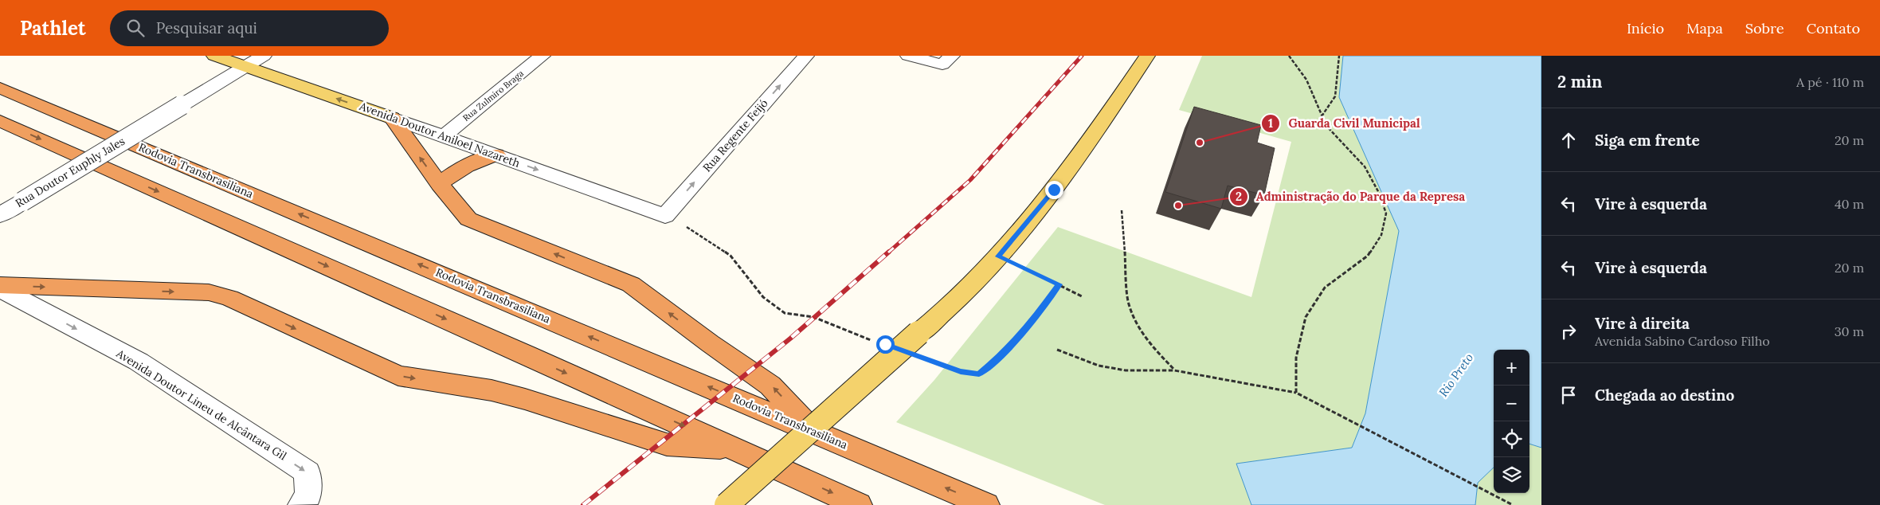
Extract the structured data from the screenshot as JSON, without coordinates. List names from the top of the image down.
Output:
{
  "streets": {
    "highway": ["Rodovia Transbrasiliana"],
    "main road": ["Avenida Doutor Aniloel Nazareth"],
    "street": [
      "Rua Zulmiro Braga",
      "Rua Regente Feijó",
      "Rua Doutor Euphly Jales",
      "Avenida Doutor Lineu de Alcântara Gil"
    ]
  },
  "crossings": [
    ["Rua Zulmiro Braga", "Avenida Doutor Aniloel Nazareth"],
    ["Avenida Doutor Aniloel Nazareth", "Rua Regente Feijó"],
    ["Avenida Doutor Aniloel Nazareth", "Rua Doutor Euphly Jales"]
  ],
  "one_way": ["Rua Regente Feijó", "Avenida Doutor Lineu de Alcântara Gil"],
  "water": ["Rio Preto"],
  "places": ["Guarda Civil Municipal", "Administração do Parque da Represa"],
  "page": {
    "header": "Pathlet",
    "search": "Pesquisar aqui",
    "nav": [
      "Início",
      "Mapa",
      "Sobre",
      "Contato"
    ],
    "heading": ["2 min", "A pé · 110 m"],
    "list": [
      ["Siga em frente", "20 m"],
      ["Vire à esquerda", "40 m"],
      ["Vire à esquerda", "20 m"],
      ["Vire à direita", "Avenida Sabino Cardoso Filho", "30 m"],
      "Chegada ao destino"
    ],
    "map_buttons": ["+", "−"]
  }
}
